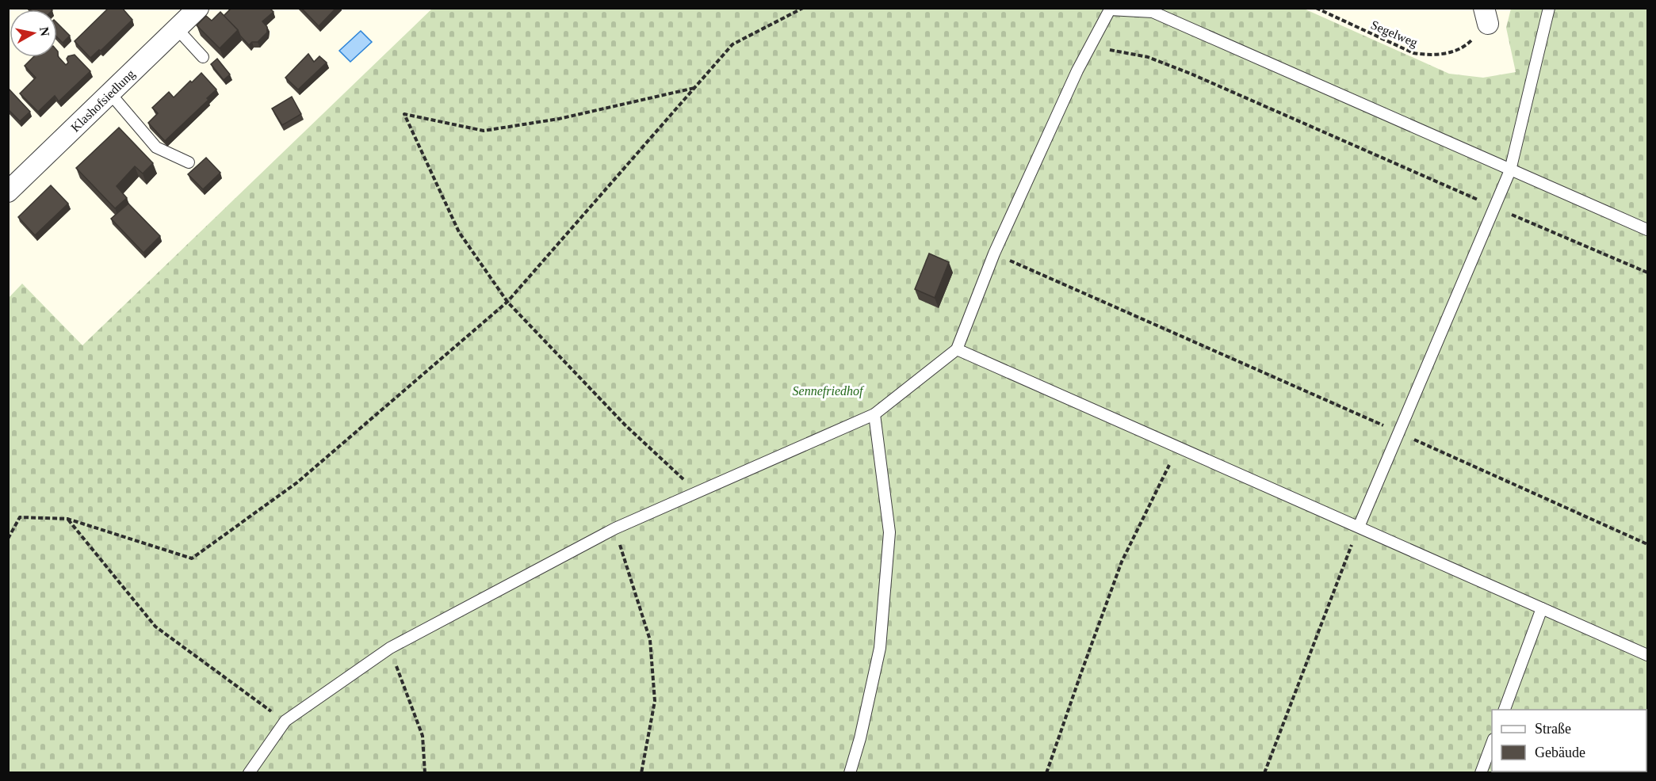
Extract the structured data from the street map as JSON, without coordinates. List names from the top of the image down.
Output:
{
  "streets": {
    "street": ["Klashofsiedlung"],
    "path": ["Segelweg"]
  },
  "parks": ["Sennefriedhof"],
  "legend": ["Straße", "Gebäude"],
  "north": "right"
}
